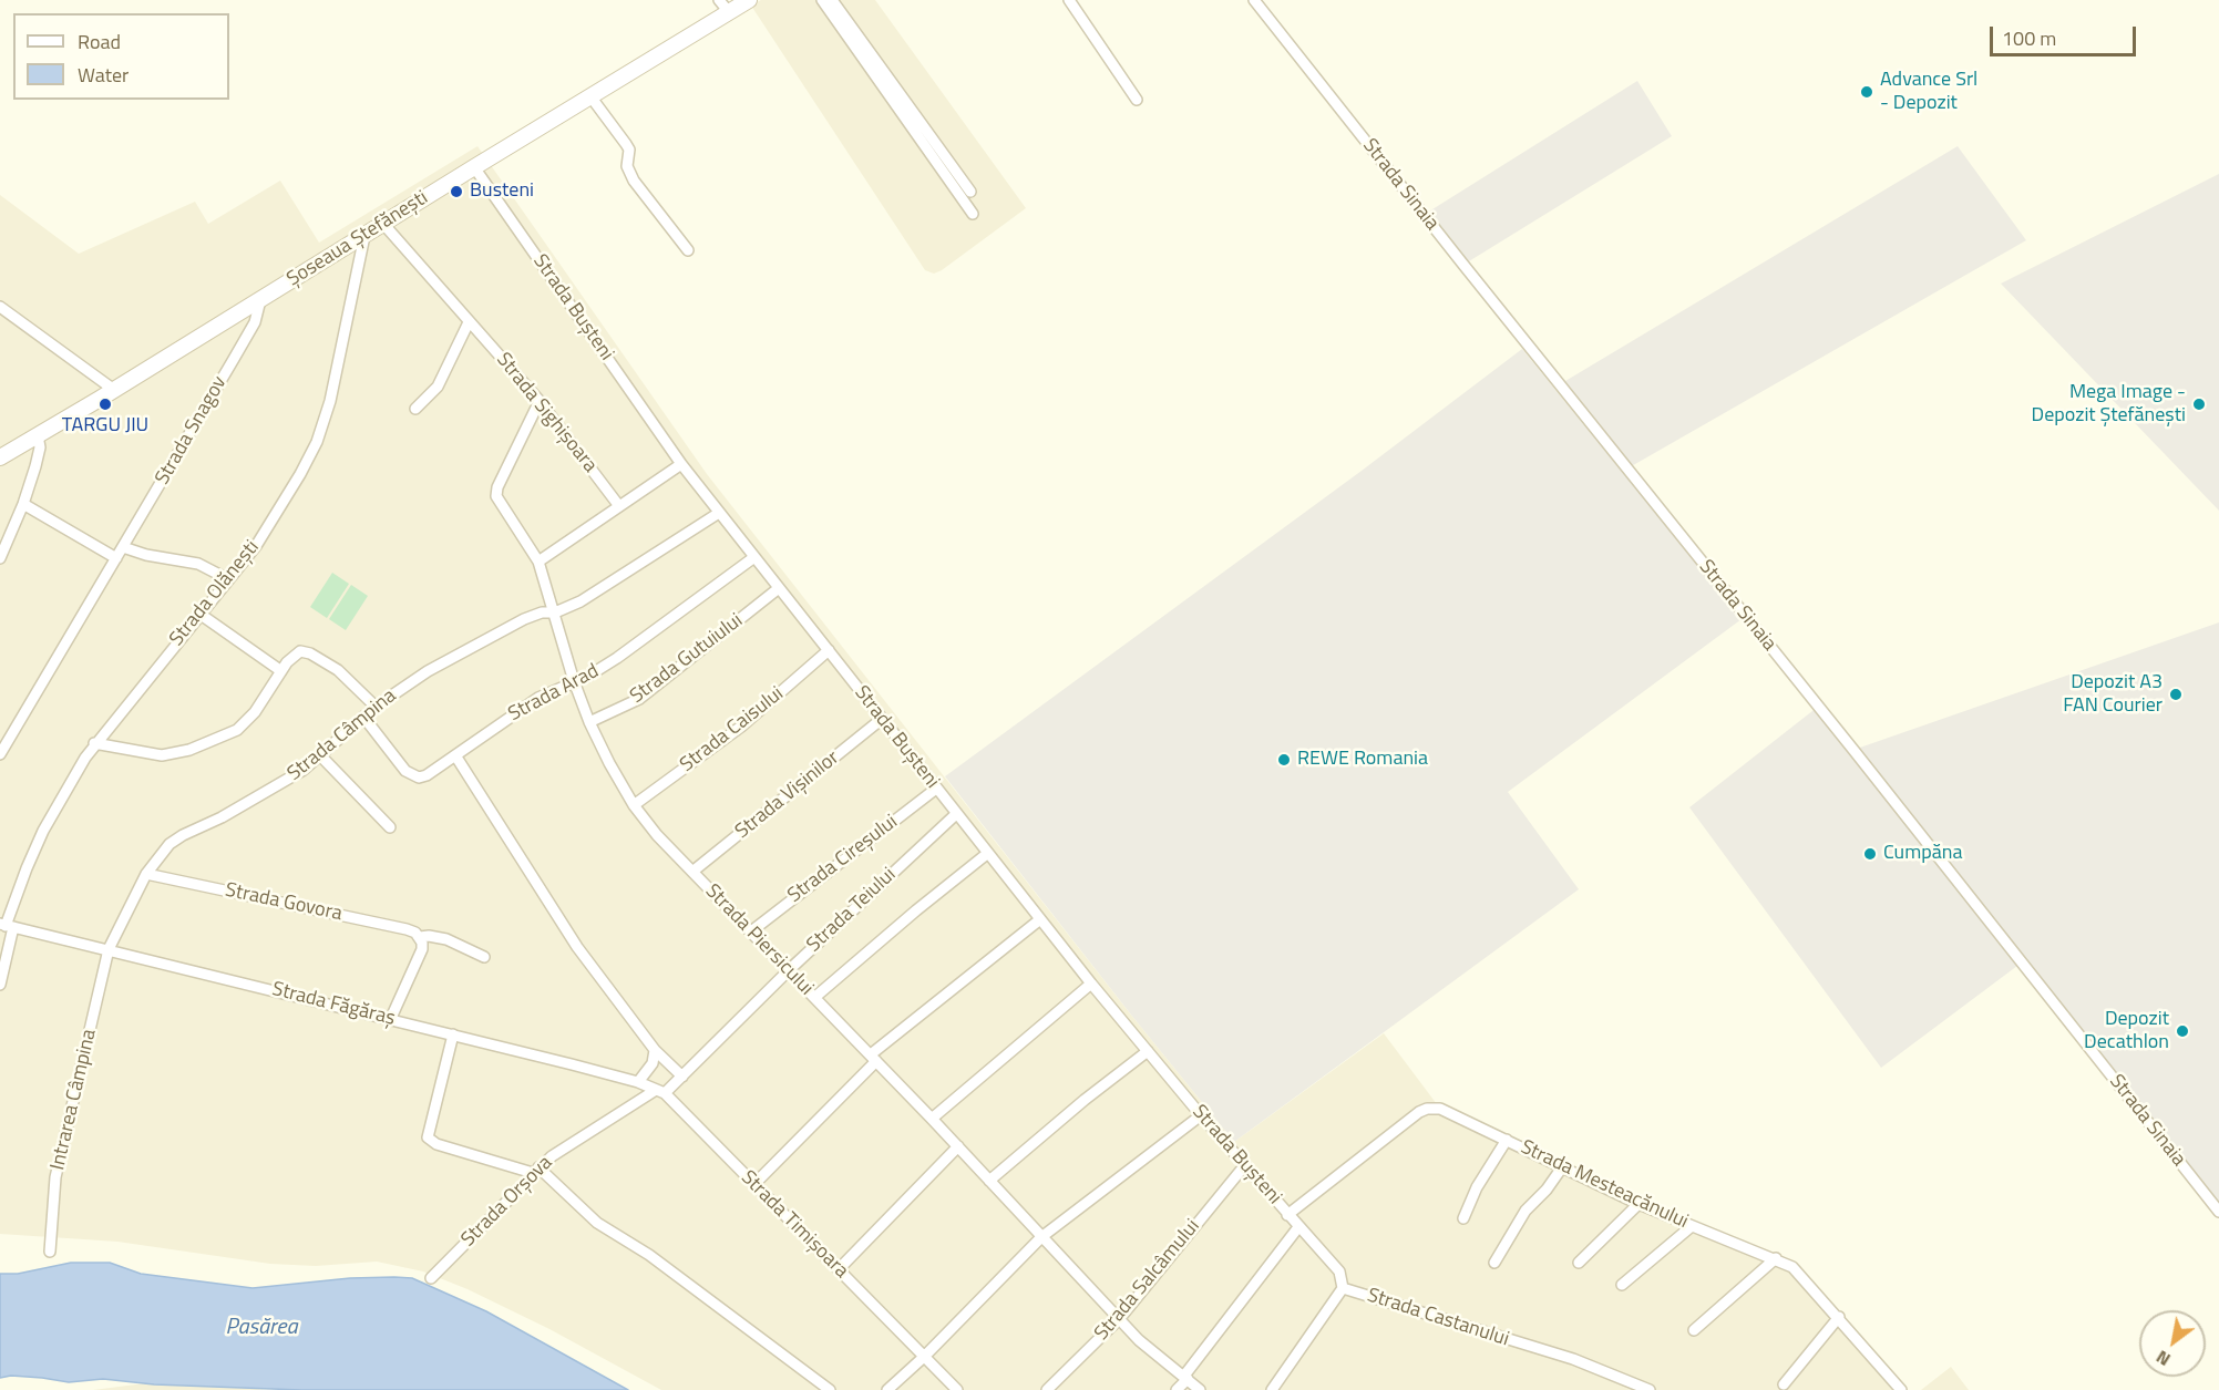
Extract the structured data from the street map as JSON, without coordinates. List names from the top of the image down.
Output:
{
  "streets": {
    "main road": ["Șoseaua Ștefănești"],
    "street": [
      "Strada Sinaia",
      "Strada Bușteni",
      "Strada Sighișoara",
      "Strada Snagov",
      "Strada Olănești",
      "Strada Gutuiului",
      "Strada Arad",
      "Strada Caisului",
      "Strada Câmpina",
      "Strada Vișinilor",
      "Strada Cireșului",
      "Strada Govora",
      "Strada Teiului",
      "Strada Piersicului",
      "Strada Făgăraș",
      "Intrarea Câmpina",
      "Strada Mesteacănului",
      "Strada Orșova",
      "Strada Timișoara",
      "Strada Salcâmului",
      "Strada Castanului"
    ]
  },
  "crossings": [
    ["Șoseaua Ștefănești", "Strada Bușteni"],
    ["Șoseaua Ștefănești", "Strada Sighișoara"],
    ["Șoseaua Ștefănești", "Strada Snagov"],
    ["Șoseaua Ștefănești", "Strada Olănești"],
    ["Strada Bușteni", "Strada Gutuiului"],
    ["Strada Bușteni", "Strada Arad"],
    ["Strada Bușteni", "Strada Caisului"],
    ["Strada Bușteni", "Strada Câmpina"],
    ["Strada Bușteni", "Strada Vișinilor"],
    ["Strada Bușteni", "Strada Cireșului"],
    ["Strada Bușteni", "Strada Teiului"],
    ["Strada Bușteni", "Strada Mesteacănului"],
    ["Strada Bușteni", "Strada Salcâmului"],
    ["Strada Bușteni", "Strada Castanului"],
    ["Strada Sighișoara", "Strada Piersicului"],
    ["Strada Olănești", "Strada Făgăraș"],
    ["Strada Gutuiului", "Strada Piersicului"],
    ["Strada Arad", "Strada Câmpina"],
    ["Strada Arad", "Strada Piersicului"],
    ["Strada Caisului", "Strada Piersicului"],
    ["Strada Câmpina", "Strada Govora"],
    ["Strada Câmpina", "Strada Piersicului"],
    ["Strada Câmpina", "Strada Făgăraș"],
    ["Strada Câmpina", "Intrarea Câmpina"],
    ["Strada Vișinilor", "Strada Piersicului"],
    ["Strada Cireșului", "Strada Piersicului"],
    ["Strada Teiului", "Strada Piersicului"],
    ["Strada Teiului", "Strada Făgăraș"],
    ["Strada Teiului", "Strada Orșova"],
    ["Strada Teiului", "Strada Timișoara"],
    ["Strada Piersicului", "Strada Salcâmului"],
    ["Strada Făgăraș", "Intrarea Câmpina"],
    ["Strada Făgăraș", "Strada Orșova"],
    ["Strada Făgăraș", "Strada Timișoara"],
    ["Strada Orșova", "Strada Timișoara"]
  ],
  "water": ["Pasărea"],
  "places": [
    "Advance Srl - Depozit",
    "Busteni",
    "TARGU JIU",
    "Mega Image - Depozit Ștefănești",
    "Depozit A3 FAN Courier",
    "REWE Romania",
    "Cumpăna",
    "Depozit Decathlon"
  ],
  "legend": ["Road", "Water"],
  "scale_bar": "100 m",
  "north": "bottom left"
}
